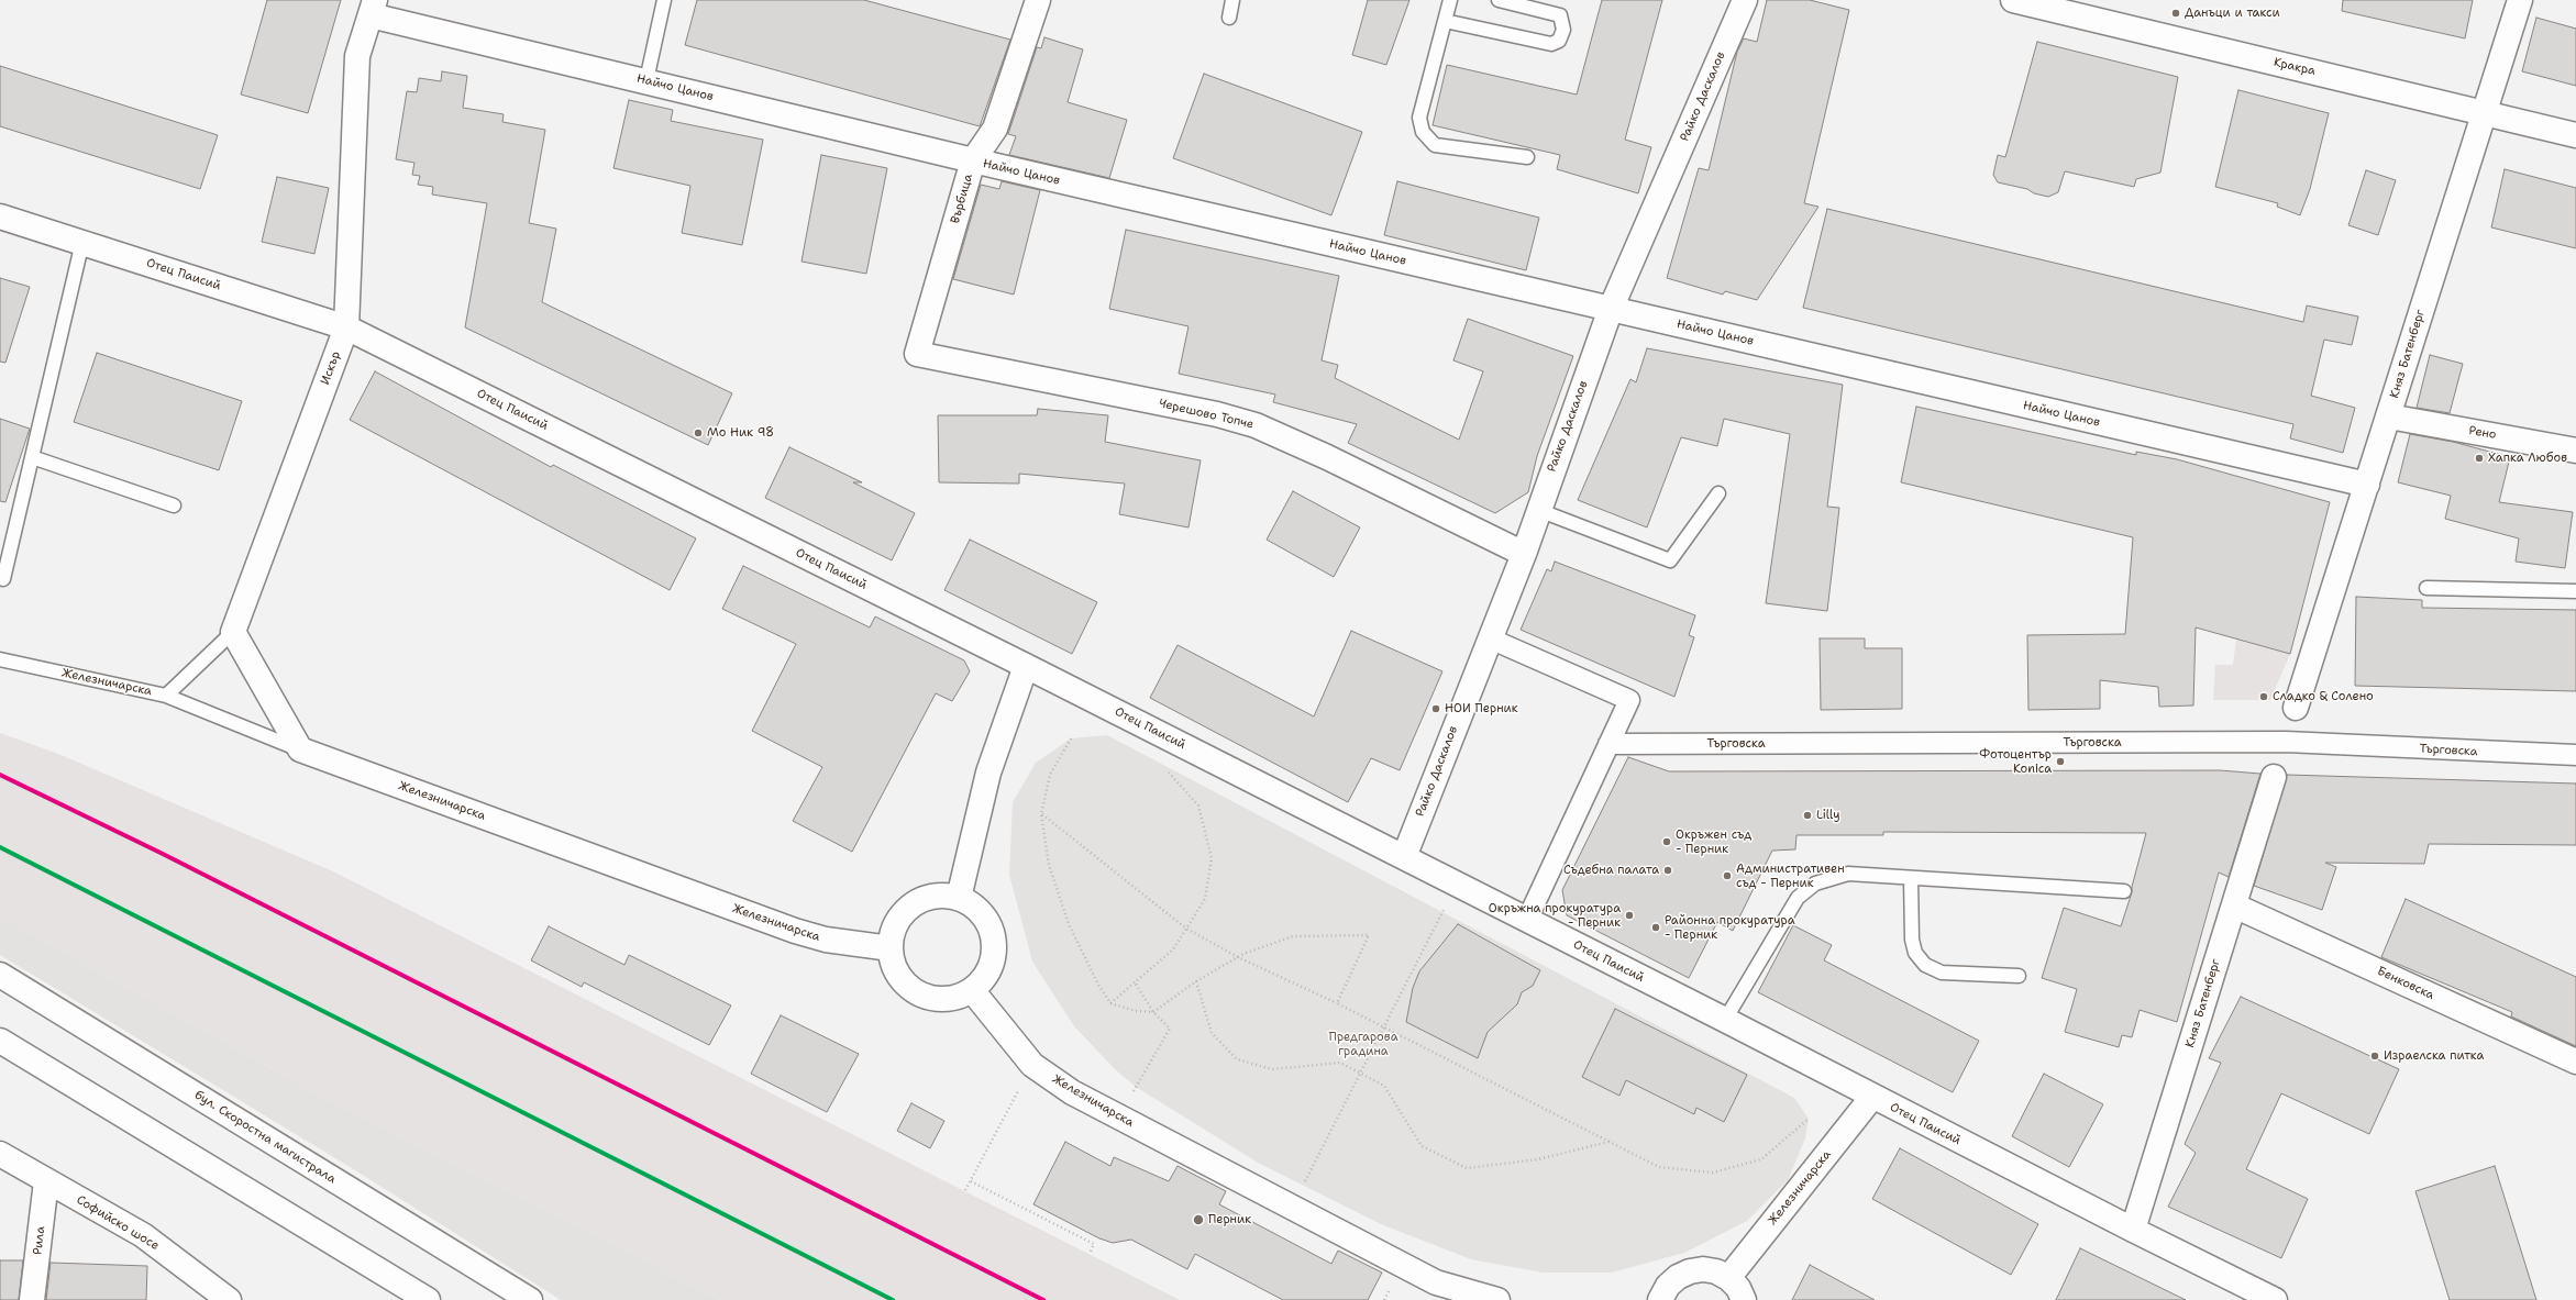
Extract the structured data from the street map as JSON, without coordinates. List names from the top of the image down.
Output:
{
  "streets": {
    "main road": [
      "Кракра",
      "Найчо Цанов",
      "Райко Даскалов",
      "Върбица",
      "Отец Паисий",
      "Княз Батенберг",
      "Искър",
      "Черешово Топче",
      "Рено",
      "Железничарска",
      "Бенковска",
      "бул. Скоростна магистрала",
      "Софийско шосе",
      "Рила"
    ],
    "street": ["Търговска"]
  },
  "crossings": [
    ["Кракра", "Княз Батенберг"],
    ["Найчо Цанов", "Райко Даскалов"],
    ["Найчо Цанов", "Върбица"],
    ["Найчо Цанов", "Княз Батенберг"],
    ["Найчо Цанов", "Искър"],
    ["Райко Даскалов", "Отец Паисий"],
    ["Райко Даскалов", "Черешово Топче"],
    ["Върбица", "Черешово Топче"],
    ["Отец Паисий", "Княз Батенберг"],
    ["Отец Паисий", "Искър"],
    ["Отец Паисий", "Железничарска"],
    ["Княз Батенберг", "Рено"],
    ["Княз Батенберг", "Бенковска"],
    ["Искър", "Железничарска"],
    ["Софийско шосе", "Рила"]
  ],
  "parks": ["Предгарова градина"],
  "places": [
    "Данъци и такси",
    "Мо Ник 98",
    "Хапка Любов",
    "Сладко & Солено",
    "НОИ Перник",
    "Фотоцентър Konica",
    "Lilly",
    "Окръжен съд - Перник",
    "Съдебна палата",
    "Административен съд - Перник",
    "Окръжна прокуратура - Перник",
    "Районна прокуратура - Перник",
    "Израелска питка",
    "Перник"
  ]
}
